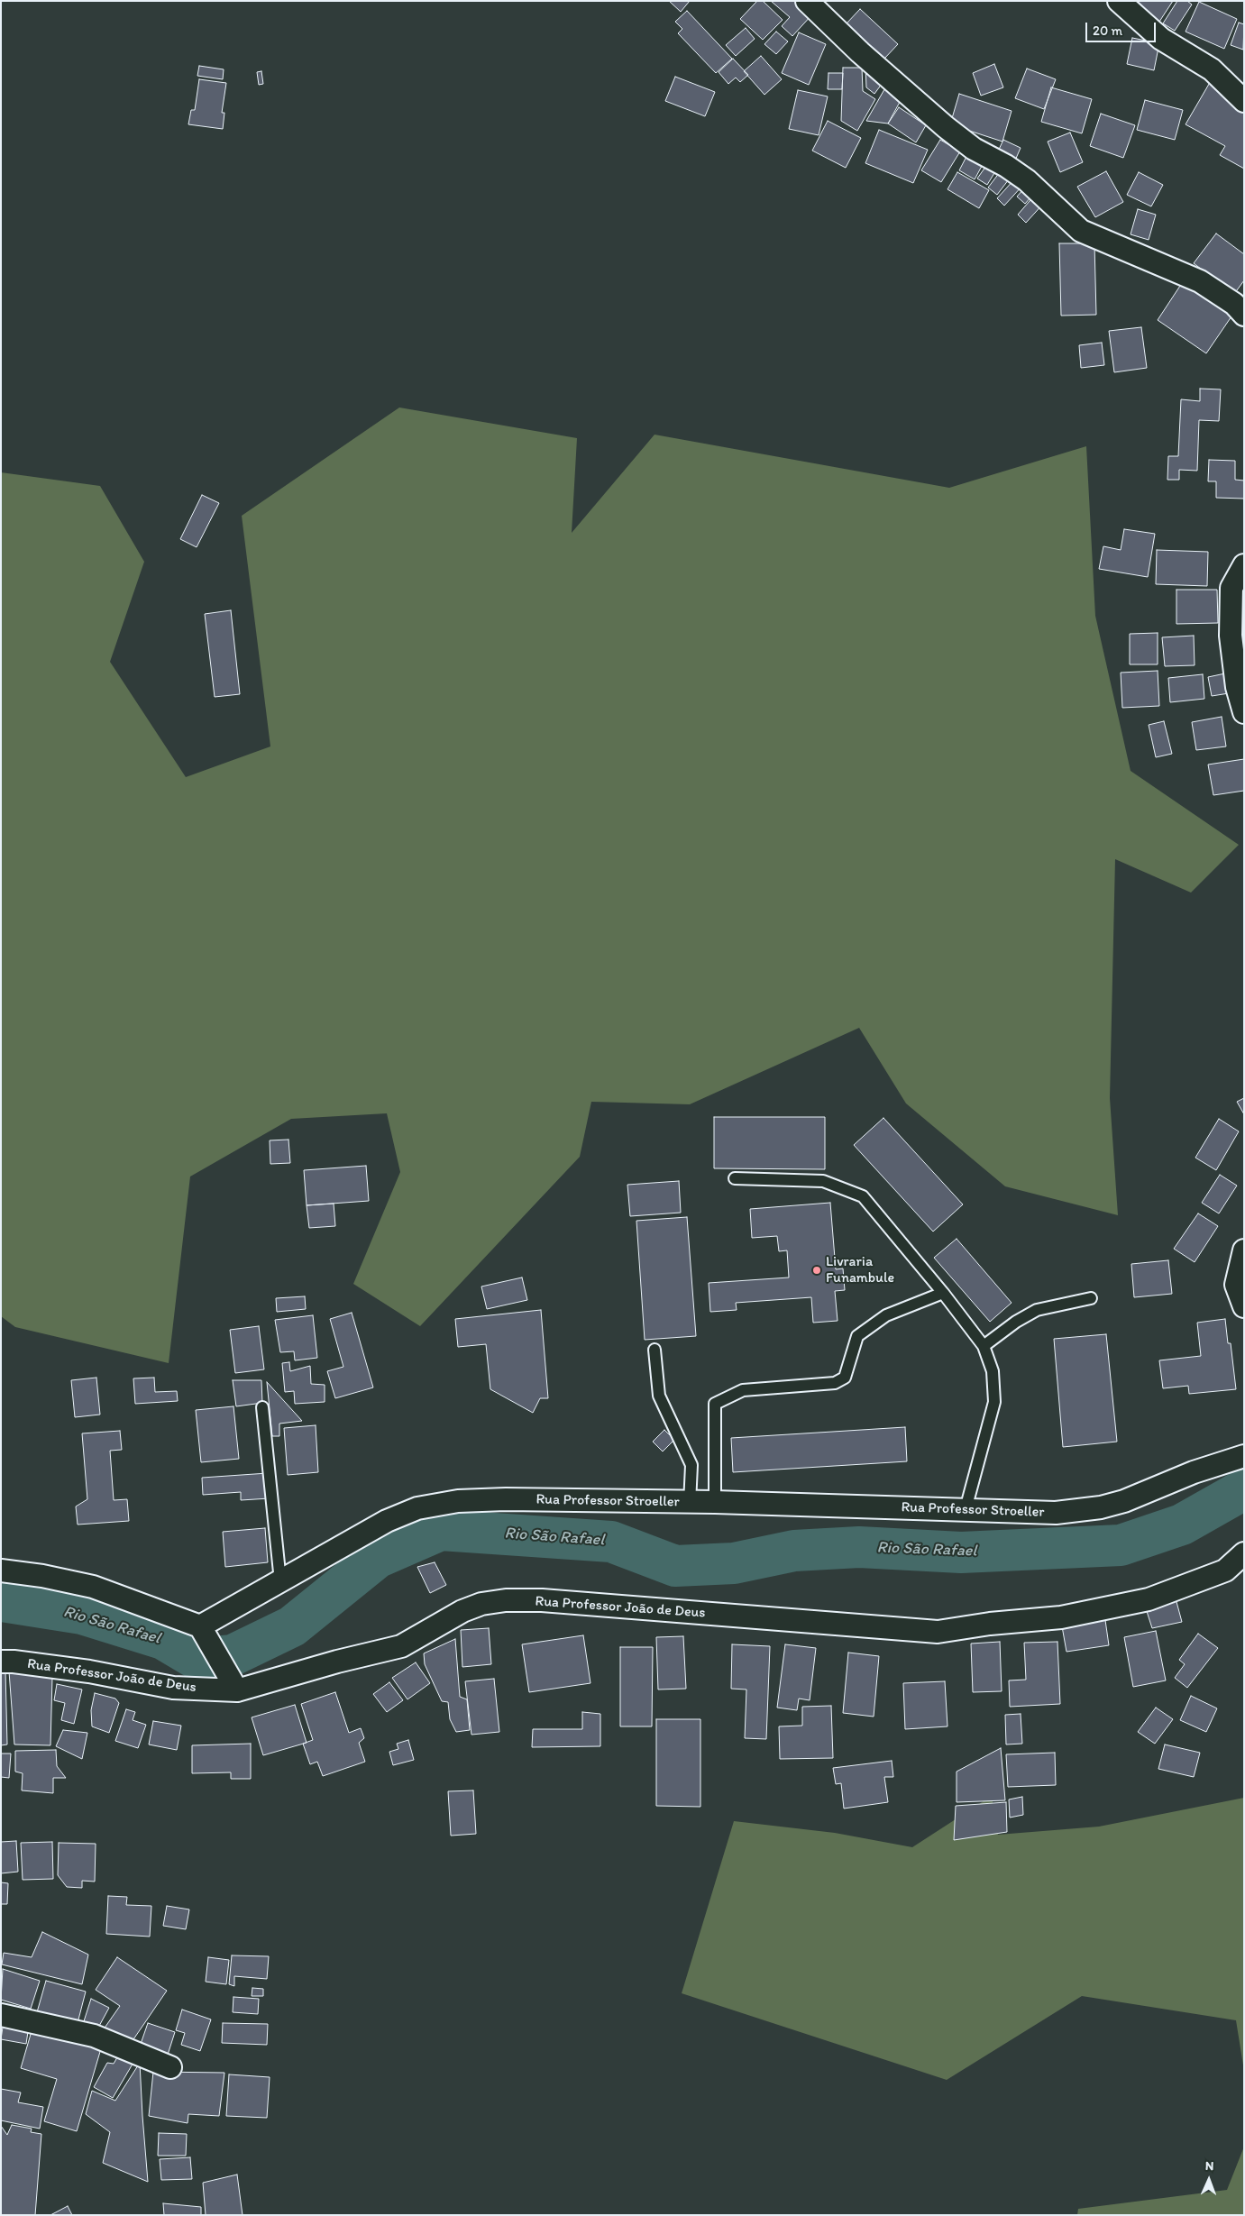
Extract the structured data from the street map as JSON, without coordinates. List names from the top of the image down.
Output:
{
  "streets": {
    "street": ["Rua Professor Stroeller", "Rua Professor João de Deus"]
  },
  "water": ["Rio São Rafael"],
  "places": ["Livraria Funambule"],
  "scale_bar": "20 m",
  "north": "top"
}
